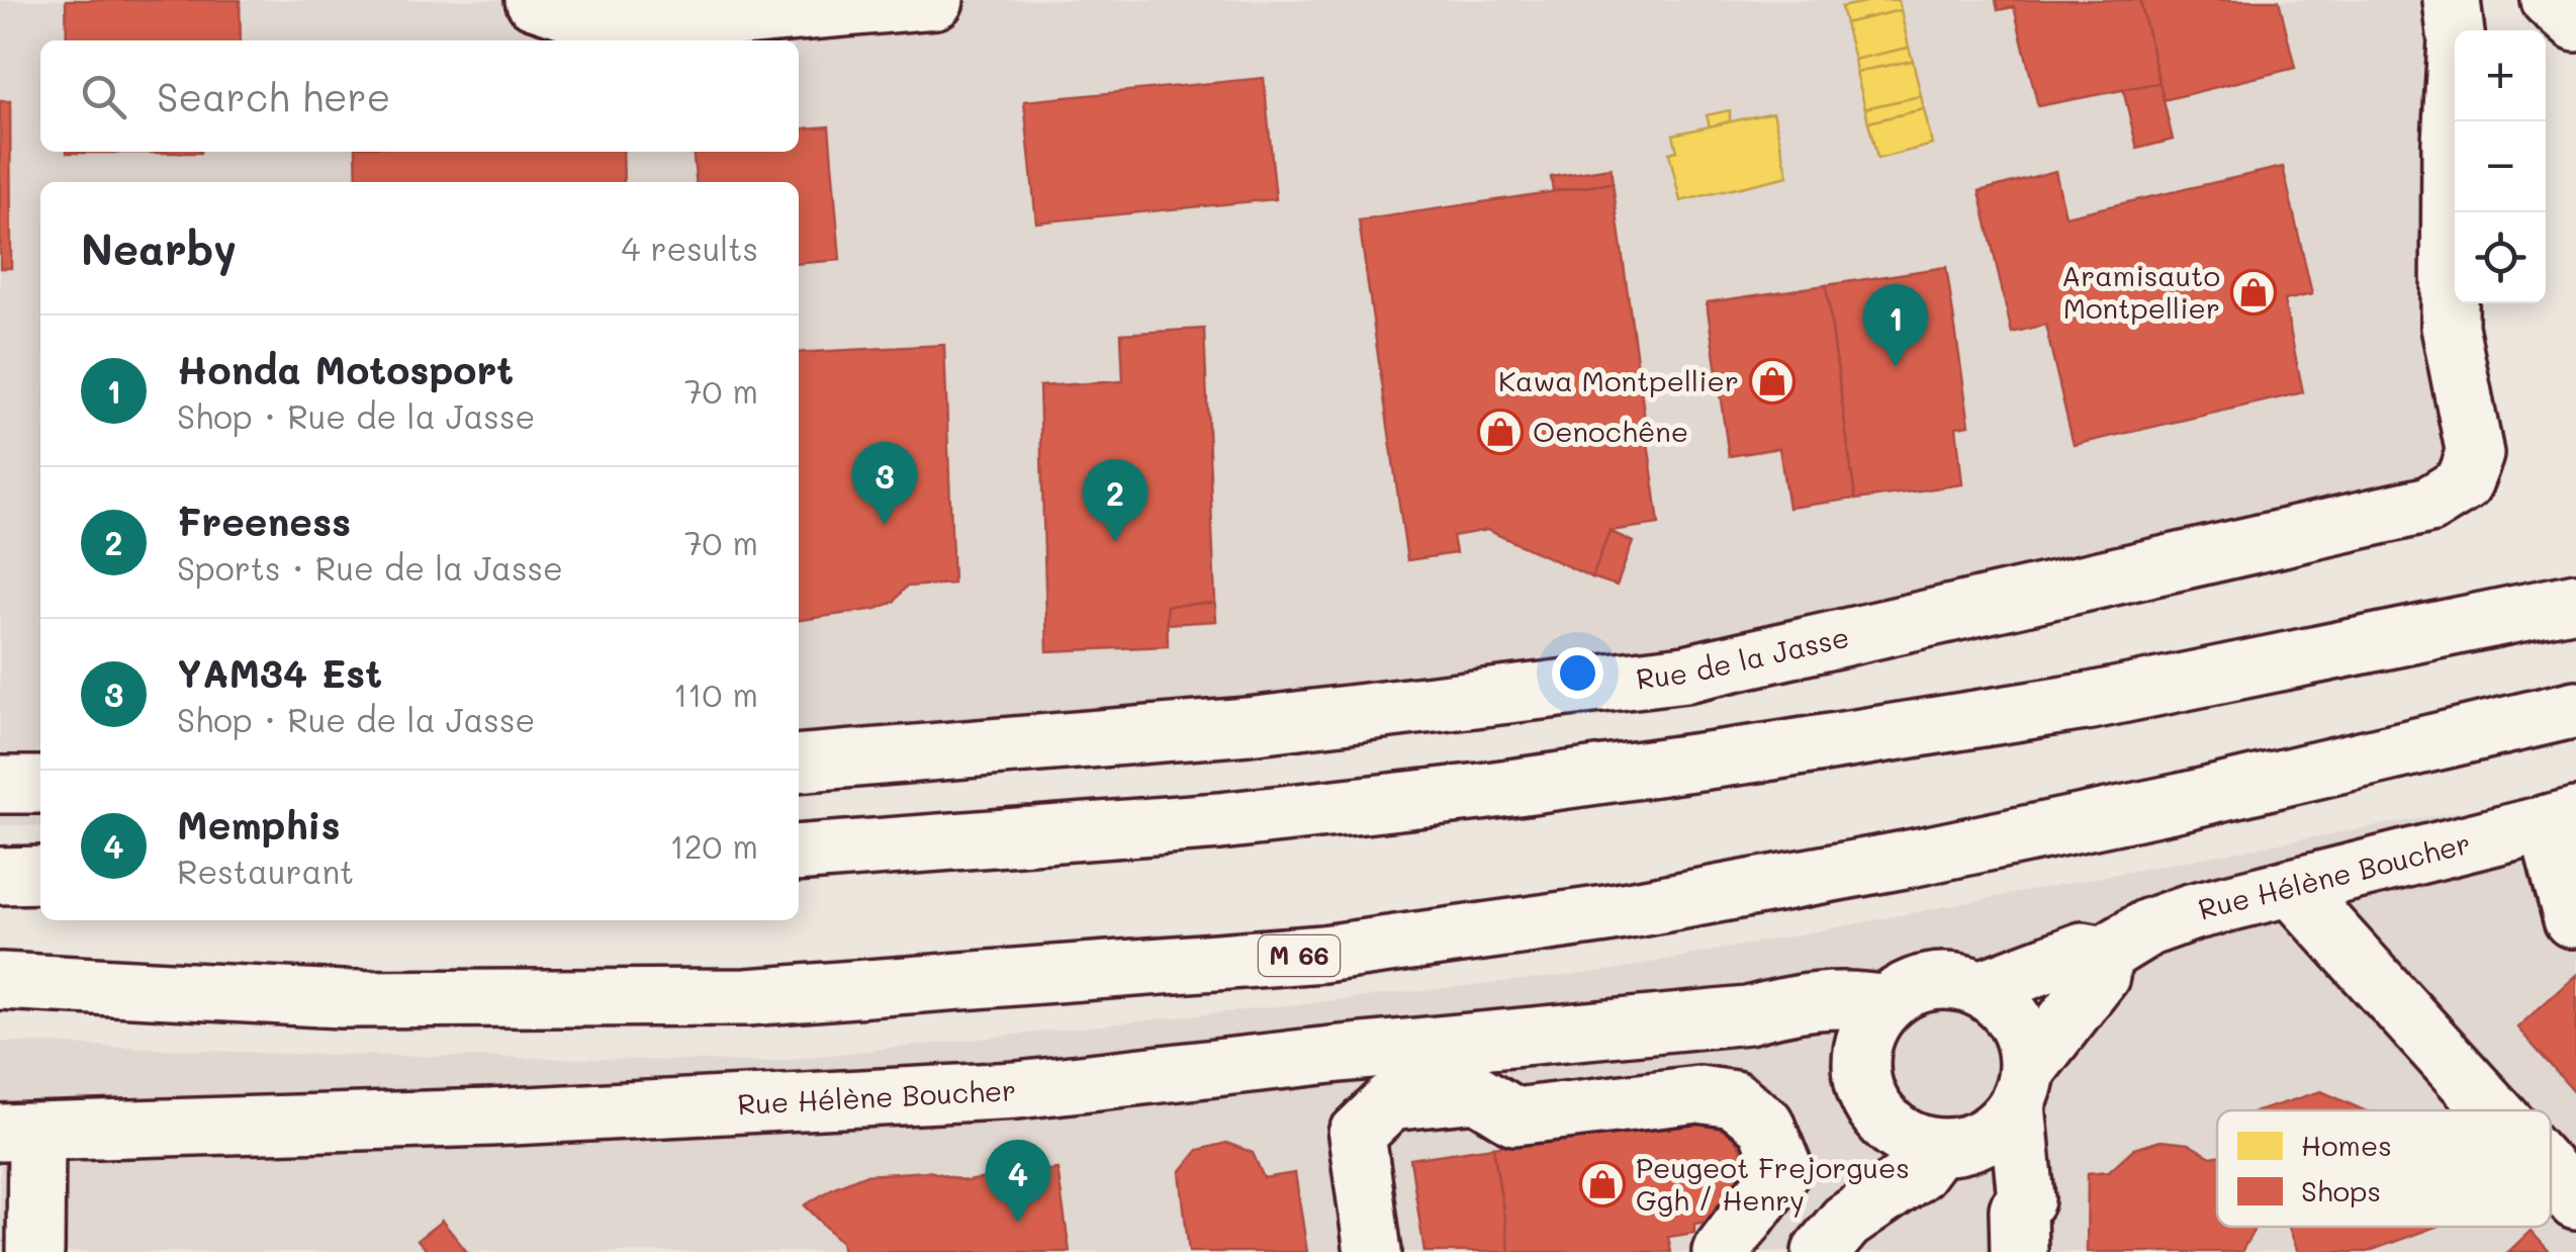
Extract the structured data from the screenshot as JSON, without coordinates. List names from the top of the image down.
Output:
{
  "streets": {
    "main road": ["Rue de la Jasse", "Rue Hélène Boucher", "M 66"]
  },
  "places": {
    "shop": [
      "Aramisauto Montpellier",
      "Kawa Montpellier",
      "Oenochêne",
      "Peugeot Frejorgues Ggh / Henry"
    ]
  },
  "legend": ["Homes", "Shops"],
  "page": {
    "map_buttons": ["+", "−"],
    "search": "Search here",
    "heading": ["Nearby", "4 results"],
    "pins": [
      "1",
      "3",
      "2",
      "4"
    ],
    "list": [
      {
        "mark": "1",
        "name": "Honda Motosport",
        "note": "Shop · Rue de la Jasse",
        "value": "70 m"
      },
      {
        "mark": "2",
        "name": "Freeness",
        "note": "Sports · Rue de la Jasse",
        "value": "70 m"
      },
      {
        "mark": "3",
        "name": "YAM34 Est",
        "note": "Shop · Rue de la Jasse",
        "value": "110 m"
      },
      {
        "mark": "4",
        "name": "Memphis",
        "note": "Restaurant",
        "value": "120 m"
      }
    ]
  }
}
